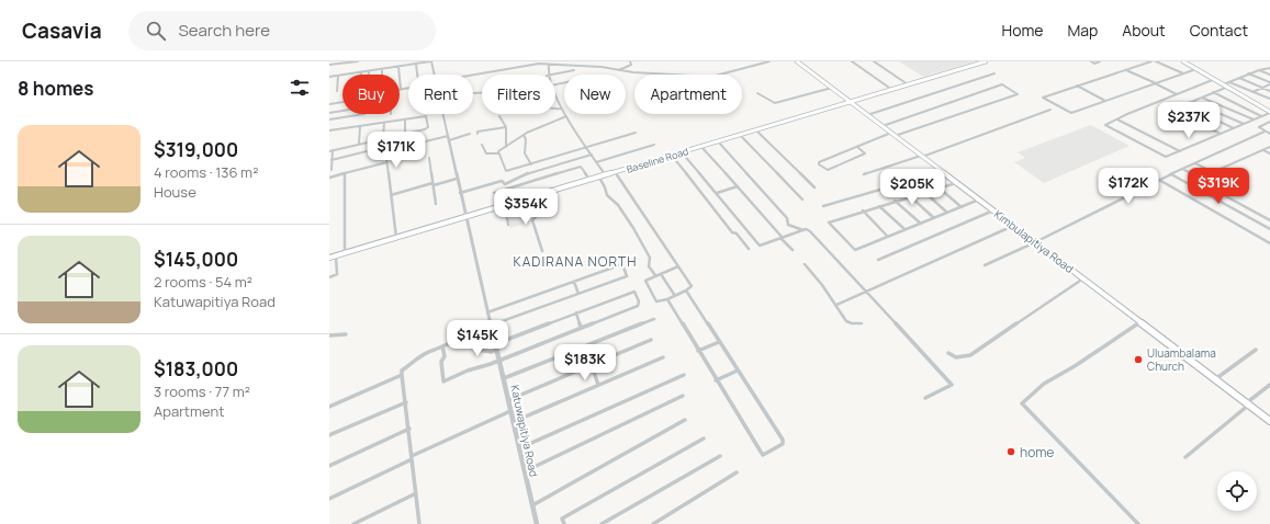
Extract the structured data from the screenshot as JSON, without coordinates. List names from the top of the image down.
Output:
{
  "streets": {
    "main road": ["Baseline Road", "Kimbulapitiya Road"],
    "street": ["Katuwapitiya Road"]
  },
  "crossings": [
    ["Baseline Road", "Kimbulapitiya Road"],
    ["Baseline Road", "Katuwapitiya Road"]
  ],
  "districts": ["KADIRANA NORTH"],
  "places": ["Uluambalama Church", "home"],
  "page": {
    "header": "Casavia",
    "search": "Search here",
    "nav": [
      "Home",
      "Map",
      "About",
      "Contact"
    ],
    "heading": "8 homes",
    "chip": [
      "Buy",
      "Rent",
      "Filters",
      "New",
      "Apartment"
    ],
    "price": [
      "$237K",
      "$171K",
      "$172K",
      "$319K",
      "$205K",
      "$354K",
      "$145K",
      "$183K"
    ],
    "list": [
      {
        "name": "$319,000",
        "note": "4 rooms · 136 m² · House"
      },
      {
        "name": "$145,000",
        "note": "2 rooms · 54 m² · Katuwapitiya Road"
      },
      {
        "name": "$183,000",
        "note": "3 rooms · 77 m² · Apartment"
      }
    ]
  }
}
